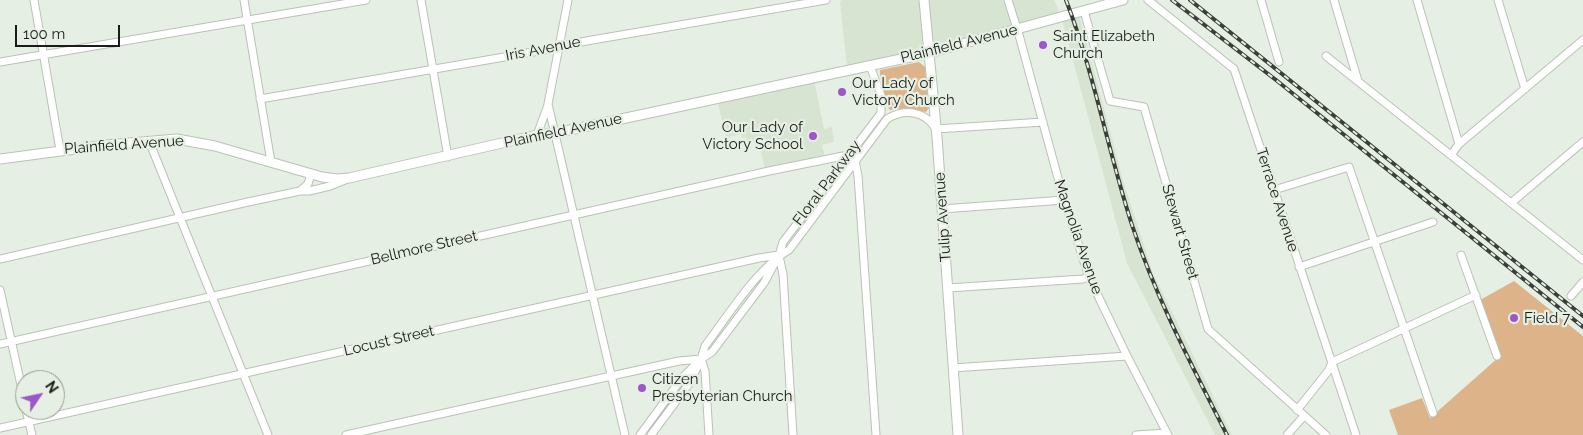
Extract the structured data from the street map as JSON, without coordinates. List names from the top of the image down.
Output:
{
  "streets": {
    "main road": ["Plainfield Avenue", "Tulip Avenue"],
    "street": [
      "Iris Avenue",
      "Floral Parkway",
      "Terrace Avenue",
      "Stewart Street",
      "Magnolia Avenue",
      "Bellmore Street",
      "Locust Street"
    ]
  },
  "crossings": [
    ["Plainfield Avenue", "Tulip Avenue"],
    ["Plainfield Avenue", "Stewart Street"],
    ["Plainfield Avenue", "Magnolia Avenue"],
    ["Floral Parkway", "Bellmore Street"],
    ["Floral Parkway", "Locust Street"]
  ],
  "places": [
    "Saint Elizabeth Church",
    "Our Lady of Victory Church",
    "Our Lady of Victory School",
    "Field 7",
    "Citizen Presbyterian Church"
  ],
  "scale_bar": "100 m",
  "north": "top right"
}
